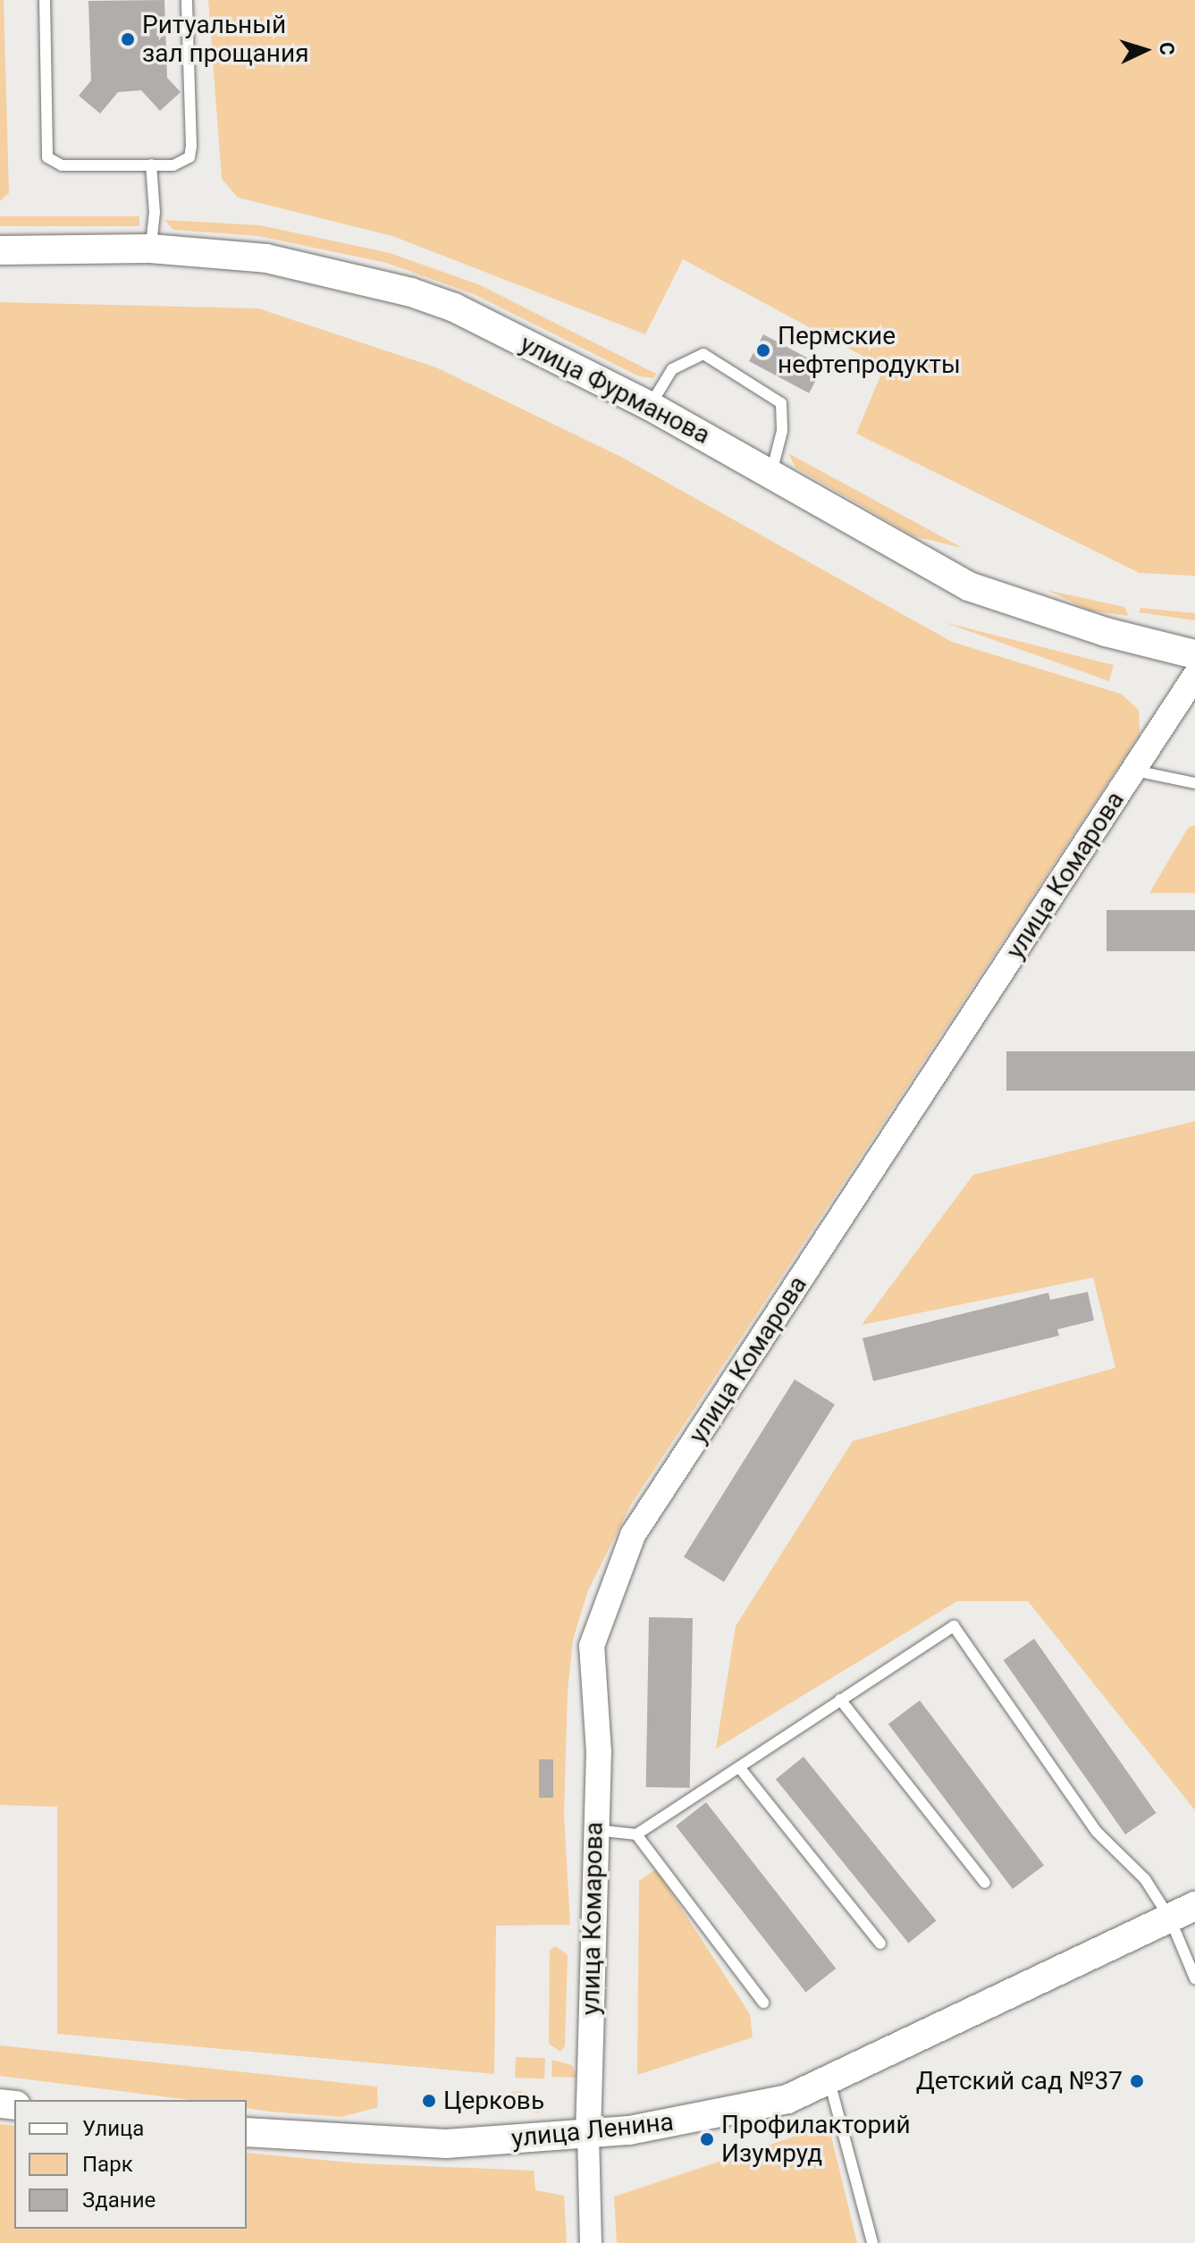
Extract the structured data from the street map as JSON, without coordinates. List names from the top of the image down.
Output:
{
  "streets": {
    "main road": ["улица Фурманова", "улица Ленина"],
    "street": ["улица Комарова"]
  },
  "crossings": [
    ["улица Комарова", "улица Ленина"]
  ],
  "places": [
    "Ритуальный зал прощания",
    "Пермские нефтепродукты",
    "Детский сад №37",
    "Церковь",
    "Профилакторий Изумруд"
  ],
  "legend": ["Улица", "Парк", "Здание"],
  "north": "right"
}
